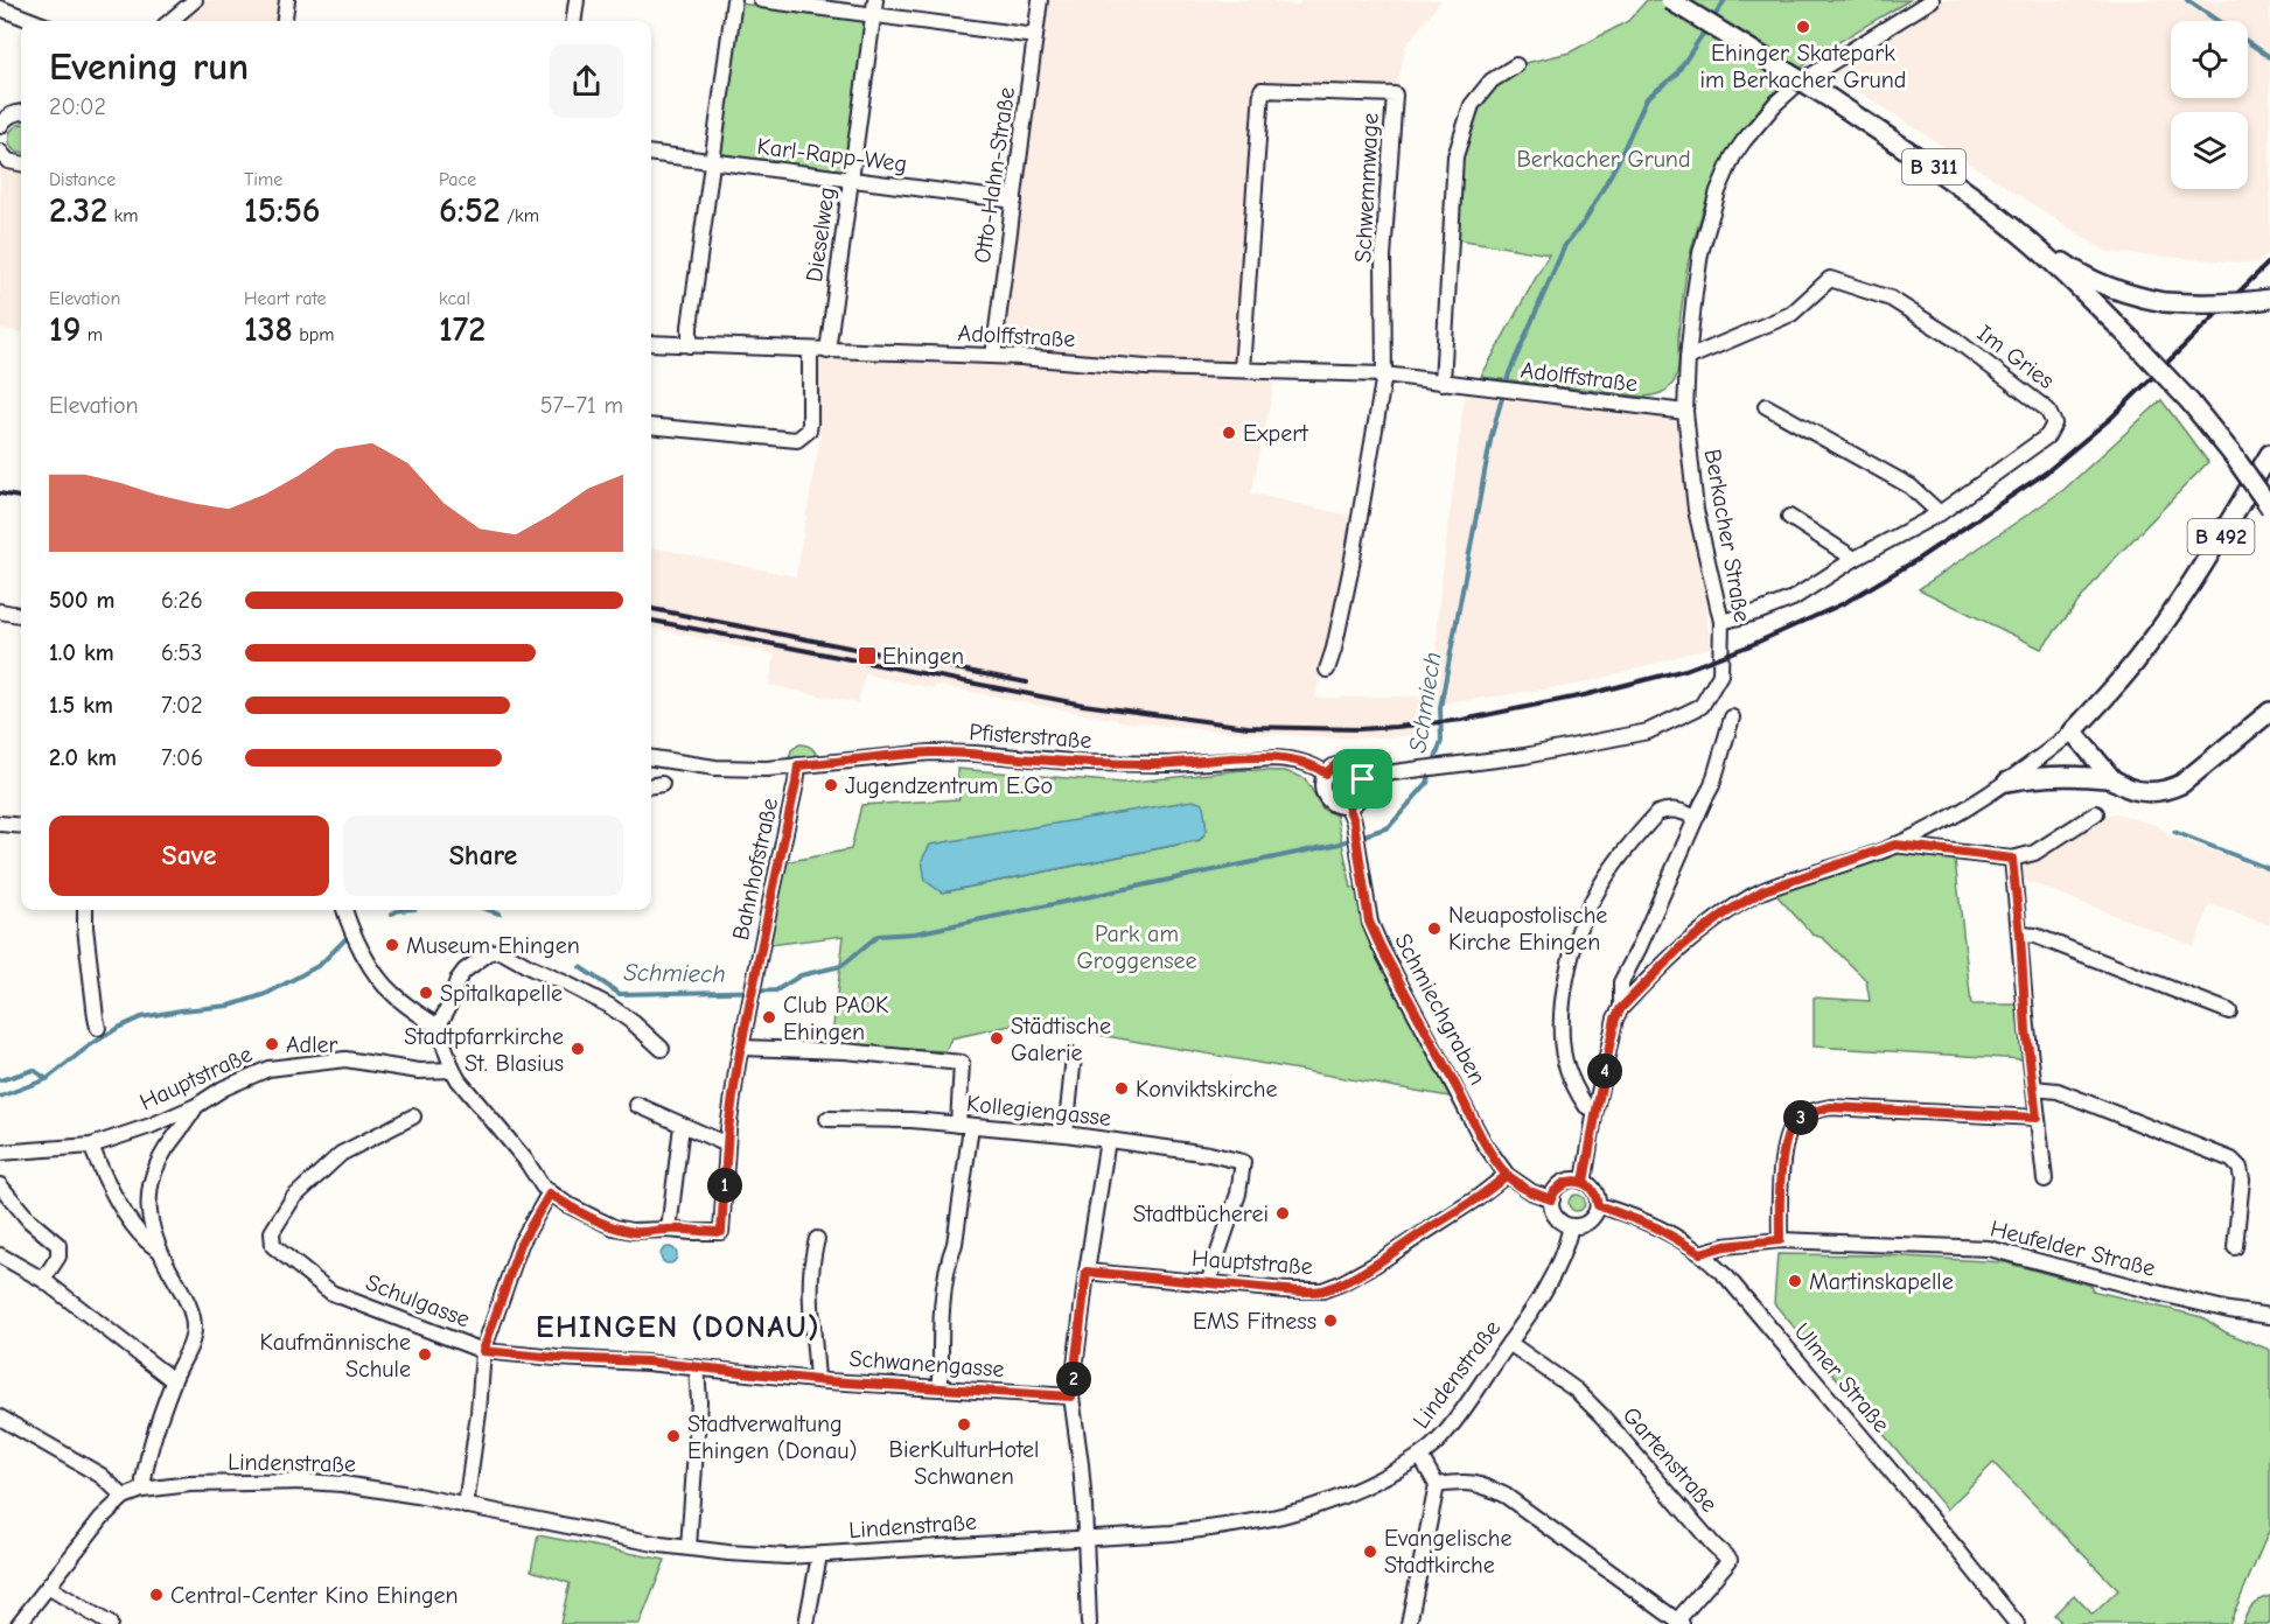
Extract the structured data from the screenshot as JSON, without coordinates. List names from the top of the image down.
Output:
{
  "streets": {
    "main road": ["B 311", "B 492"],
    "street": [
      "Karl-Rapp-Weg",
      "Otto-Hahn-Straße",
      "Schwemmwage",
      "Dieselweg",
      "Adolffstraße",
      "Im Gries",
      "Berkacher Straße",
      "Pfisterstraße",
      "Bahnhofstraße",
      "Schmiechgraben",
      "Hauptstraße",
      "Kollegiengasse",
      "Heufelder Straße",
      "Schulgasse",
      "Schwanengasse",
      "Lindenstraße",
      "Ulmer Straße",
      "Gartenstraße"
    ]
  },
  "crossings": [
    ["Karl-Rapp-Weg", "Otto-Hahn-Straße"],
    ["Karl-Rapp-Weg", "Dieselweg"],
    ["Otto-Hahn-Straße", "Adolffstraße"],
    ["Schwemmwage", "Adolffstraße"],
    ["Dieselweg", "Adolffstraße"],
    ["Adolffstraße", "Berkacher Straße"],
    ["Im Gries", "Berkacher Straße"],
    ["Berkacher Straße", "Pfisterstraße"],
    ["Berkacher Straße", "Schmiechgraben"],
    ["Pfisterstraße", "Bahnhofstraße"],
    ["Pfisterstraße", "Schmiechgraben"],
    ["Schmiechgraben", "Hauptstraße"],
    ["Schmiechgraben", "Lindenstraße"],
    ["Schmiechgraben", "Ulmer Straße"],
    ["Hauptstraße", "Kollegiengasse"],
    ["Heufelder Straße", "Ulmer Straße"],
    ["Schulgasse", "Schwanengasse"],
    ["Lindenstraße", "Ulmer Straße"],
    ["Lindenstraße", "Gartenstraße"]
  ],
  "districts": ["EHINGEN (DONAU)"],
  "water": ["Schmiech"],
  "parks": ["Berkacher Grund", "Park am Groggensee"],
  "places": {
    "other": [
      "Ehinger Skatepark im Berkacher Grund",
      "Expert",
      "Jugendzentrum E.Go",
      "Neuapostolische Kirche Ehingen",
      "Museum Ehingen",
      "Spitalkapelle",
      "Club PAOK Ehingen",
      "Städtische Galerie",
      "Adler",
      "Stadtpfarrkirche St. Blasius",
      "Konviktskirche",
      "Stadtbücherei",
      "Martinskapelle",
      "EMS Fitness",
      "Kaufmännische Schule",
      "BierKulturHotel Schwanen",
      "Stadtverwaltung Ehingen (Donau)",
      "Evangelische Stadtkirche",
      "Central-Center Kino Ehingen"
    ],
    "transit": ["Ehingen"]
  },
  "page": {
    "heading": ["Evening run", "20:02"],
    "stats": [
      ["Distance", "2.32 km"],
      ["Time", "15:56"],
      ["Pace", "6:52 /km"],
      ["Elevation", "19 m"],
      ["Heart rate", "138 bpm"],
      ["kcal", "172"]
    ],
    "chart": ["Elevation", "57–71 m"],
    "list": [
      {
        "name": "500 m",
        "note": "6:26"
      },
      {
        "name": "1.0 km",
        "note": "6:53"
      },
      {
        "name": "1.5 km",
        "note": "7:02"
      },
      {
        "name": "2.0 km",
        "note": "7:06"
      }
    ],
    "buttons": ["Save", "Share"],
    "pins": [
      "4",
      "3",
      "1",
      "2"
    ]
  }
}
